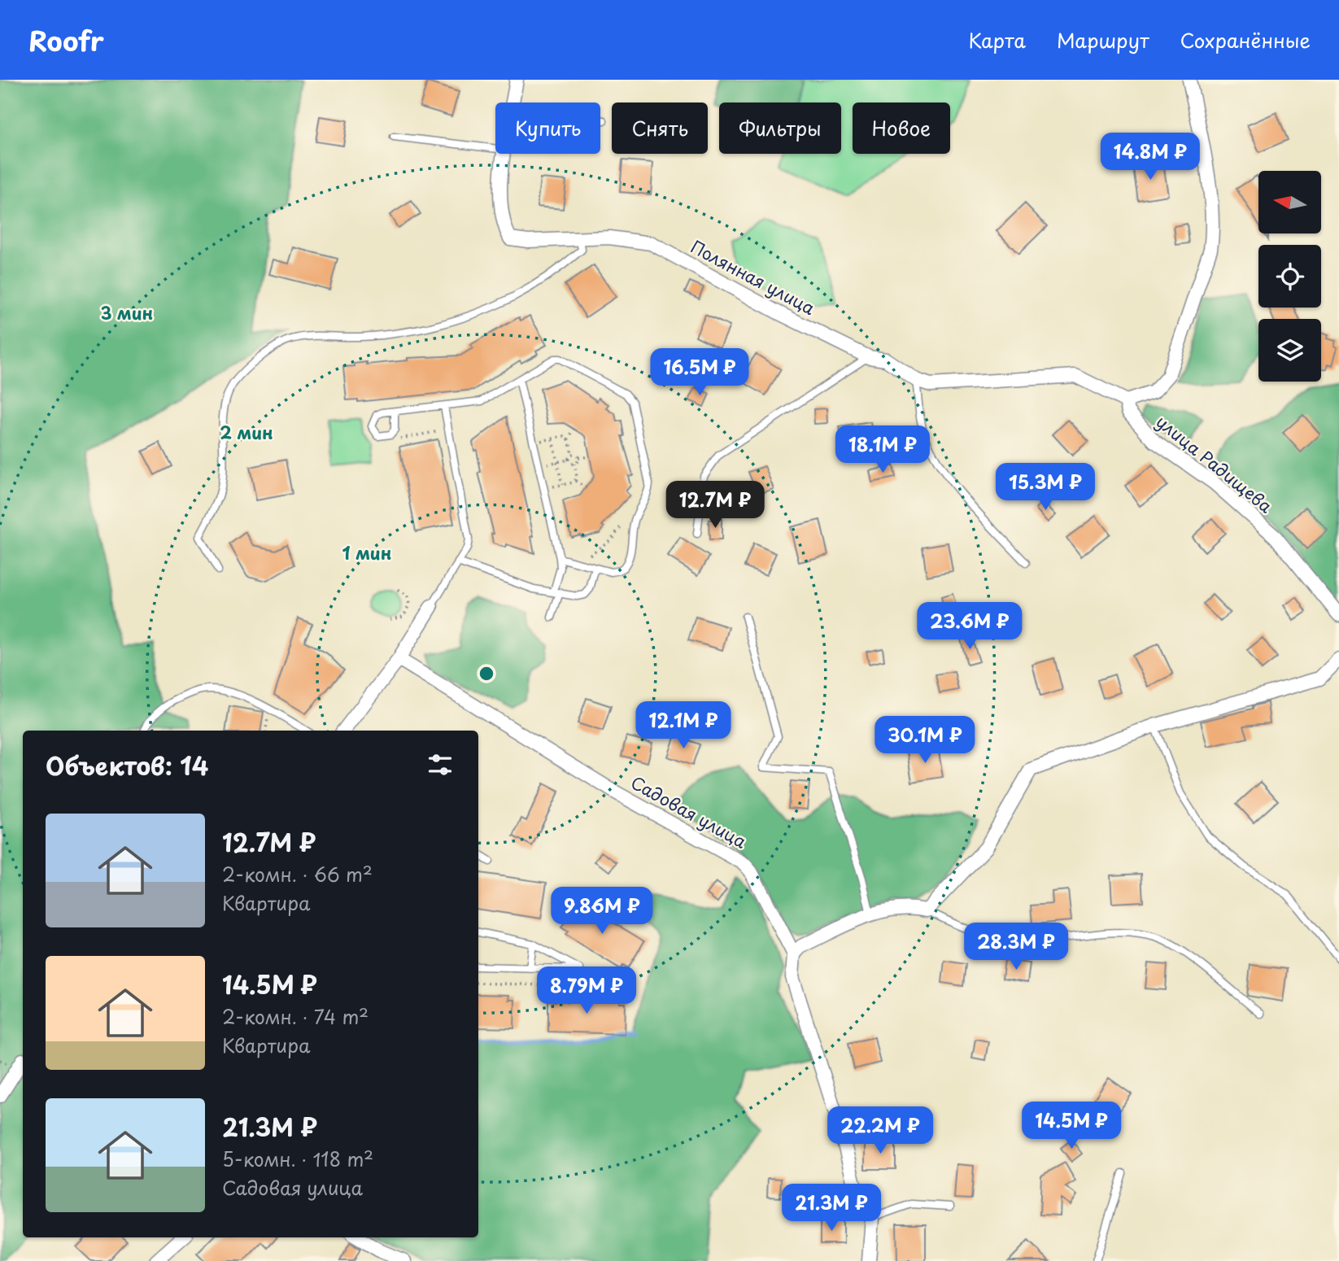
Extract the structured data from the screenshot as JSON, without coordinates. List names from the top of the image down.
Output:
{
  "streets": {
    "street": ["Полянная улица", "улица Радищева", "Садовая улица"]
  },
  "crossings": [
    ["Полянная улица", "улица Радищева"]
  ],
  "north": "left",
  "page": {
    "header": "Roofr",
    "nav": ["Карта", "Маршрут", "Сохранённые"],
    "chip": [
      "Купить",
      "Снять",
      "Фильтры",
      "Новое"
    ],
    "price": [
      "14.8M ₽",
      "16.5M ₽",
      "18.1M ₽",
      "15.3M ₽",
      "12.7M ₽",
      "23.6M ₽",
      "12.1M ₽",
      "30.1M ₽",
      "9.86M ₽",
      "28.3M ₽",
      "8.79M ₽",
      "14.5M ₽",
      "22.2M ₽",
      "21.3M ₽"
    ],
    "heading": "Объектов: 14",
    "list": [
      {
        "name": "12.7M ₽",
        "note": "2-комн. · 66 m² · Квартира"
      },
      {
        "name": "14.5M ₽",
        "note": "2-комн. · 74 m² · Квартира"
      },
      {
        "name": "21.3M ₽",
        "note": "5-комн. · 118 m² · Садовая улица"
      }
    ]
  },
  "rings": ["3 мин", "2 мин", "1 мин"]
}
